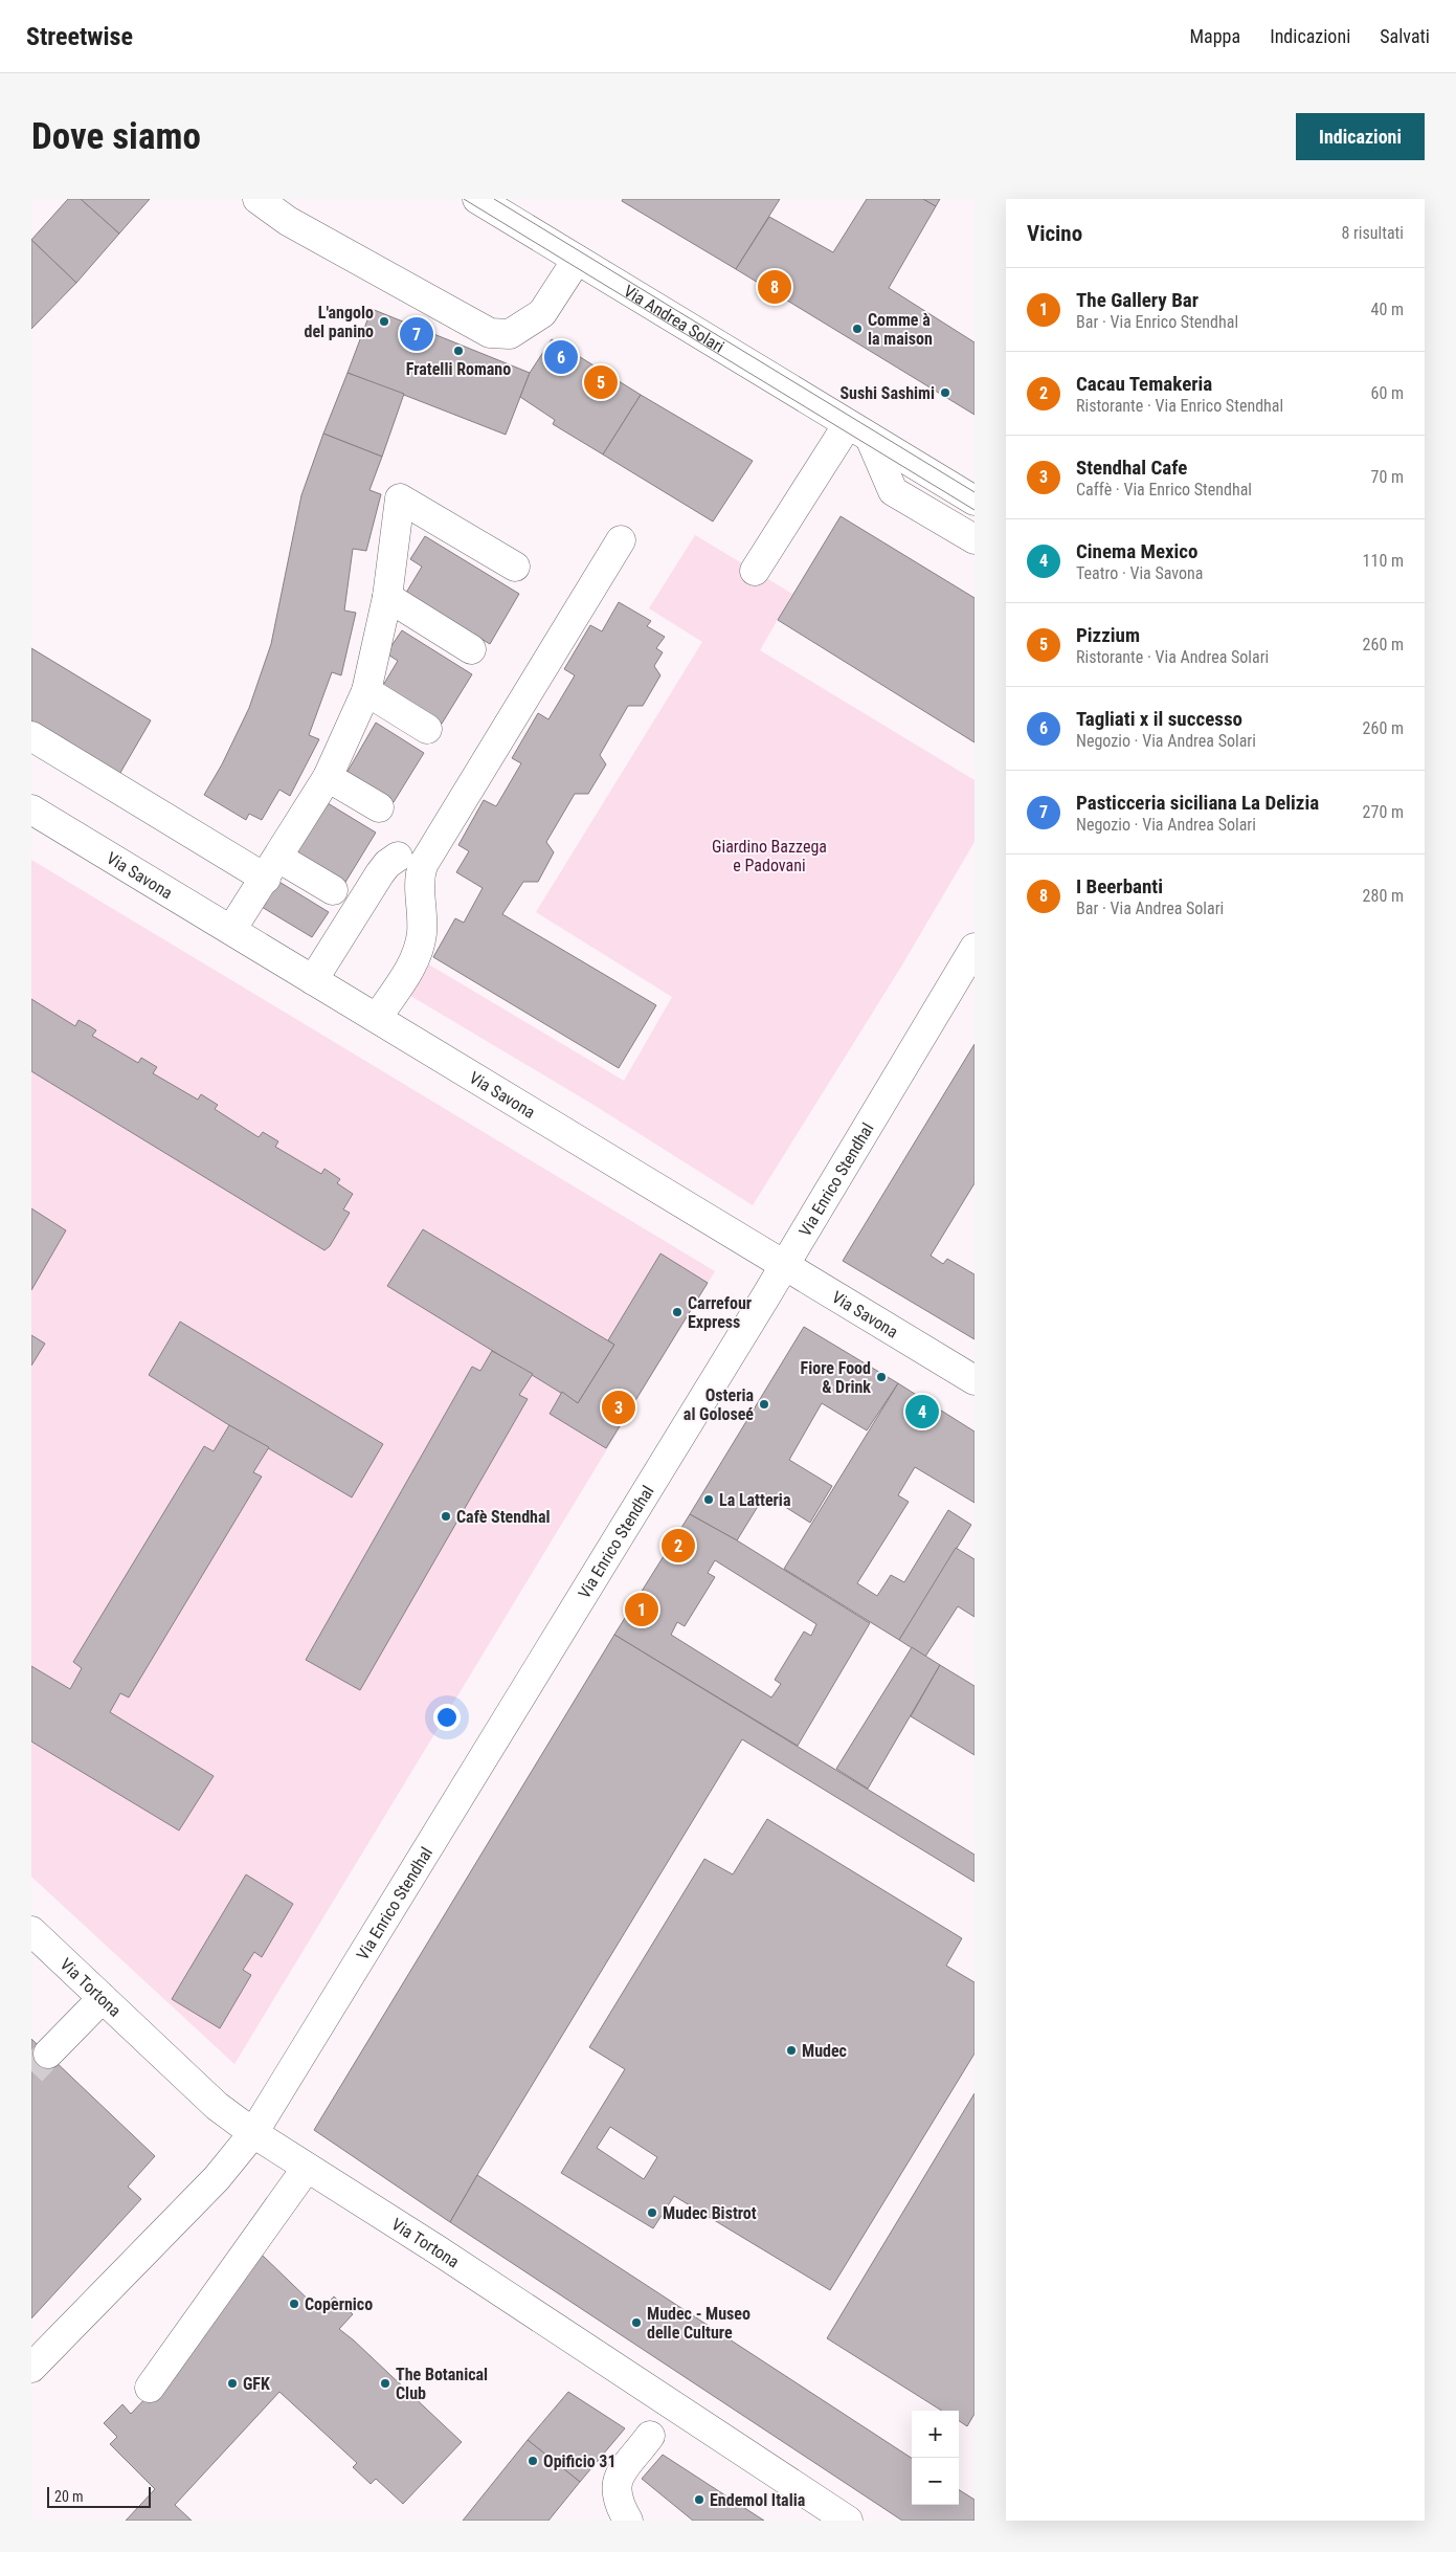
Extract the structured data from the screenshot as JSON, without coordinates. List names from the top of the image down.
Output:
{
  "streets": {
    "street": [
      "Via Andrea Solari",
      "Via Savona",
      "Via Enrico Stendhal",
      "Via Tortona"
    ]
  },
  "crossings": [
    ["Via Savona", "Via Enrico Stendhal"],
    ["Via Enrico Stendhal", "Via Tortona"]
  ],
  "parks": ["Giardino Bazzega e Padovani"],
  "places": [
    "L'angolo del panino",
    "Comme à la maison",
    "Fratelli Romano",
    "Sushi Sashimi",
    "Carrefour Express",
    "Fiore Food & Drink",
    "Osteria al Goloseé",
    "La Latteria",
    "Cafè Stendhal",
    "Mudec",
    "Mudec Bistrot",
    "Copernico",
    "Mudec - Museo delle Culture",
    "GFK",
    "The Botanical Club",
    "Opificio 31",
    "Endemol Italia"
  ],
  "scale_bar": "20 m",
  "page": {
    "header": "Streetwise",
    "nav": ["Mappa", "Indicazioni", "Salvati"],
    "buttons": "Indicazioni",
    "title": "Dove siamo",
    "heading": ["Vicino", "8 risultati"],
    "list": [
      {
        "mark": "1",
        "name": "The Gallery Bar",
        "note": "Bar · Via Enrico Stendhal",
        "value": "40 m"
      },
      {
        "mark": "2",
        "name": "Cacau Temakeria",
        "note": "Ristorante · Via Enrico Stendhal",
        "value": "60 m"
      },
      {
        "mark": "3",
        "name": "Stendhal Cafe",
        "note": "Caffè · Via Enrico Stendhal",
        "value": "70 m"
      },
      {
        "mark": "4",
        "name": "Cinema Mexico",
        "note": "Teatro · Via Savona",
        "value": "110 m"
      },
      {
        "mark": "5",
        "name": "Pizzium",
        "note": "Ristorante · Via Andrea Solari",
        "value": "260 m"
      },
      {
        "mark": "6",
        "name": "Tagliati x il successo",
        "note": "Negozio · Via Andrea Solari",
        "value": "260 m"
      },
      {
        "mark": "7",
        "name": "Pasticceria siciliana La Delizia",
        "note": "Negozio · Via Andrea Solari",
        "value": "270 m"
      },
      {
        "mark": "8",
        "name": "I Beerbanti",
        "note": "Bar · Via Andrea Solari",
        "value": "280 m"
      }
    ],
    "pins": [
      "8",
      "7",
      "6",
      "5",
      "3",
      "4",
      "2",
      "1"
    ],
    "map_buttons": ["+", "−"],
    "scale": "20 m"
  }
}
